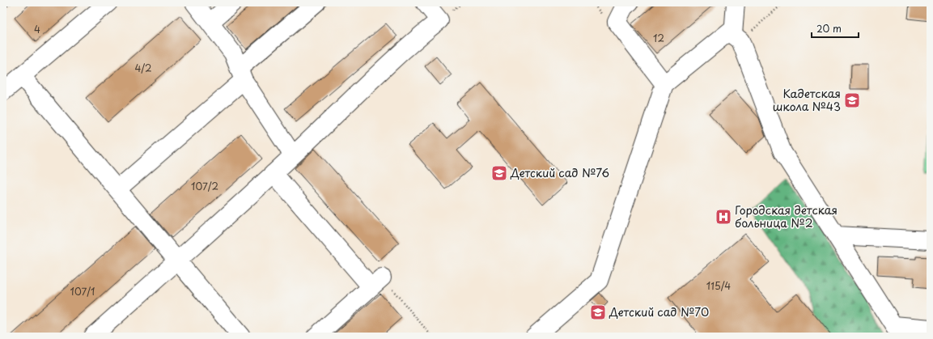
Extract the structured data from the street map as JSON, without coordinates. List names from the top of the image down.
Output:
{
  "places": {
    "school or university": ["Кадетская школа №43", "Детский сад №76", "Детский сад №70"],
    "hospital": ["Городская детская больница №2"]
  },
  "house_numbers": [
    "4",
    "12",
    "4/2",
    "107/2",
    "115/4",
    "107/1"
  ],
  "scale_bar": "20 m"
}
